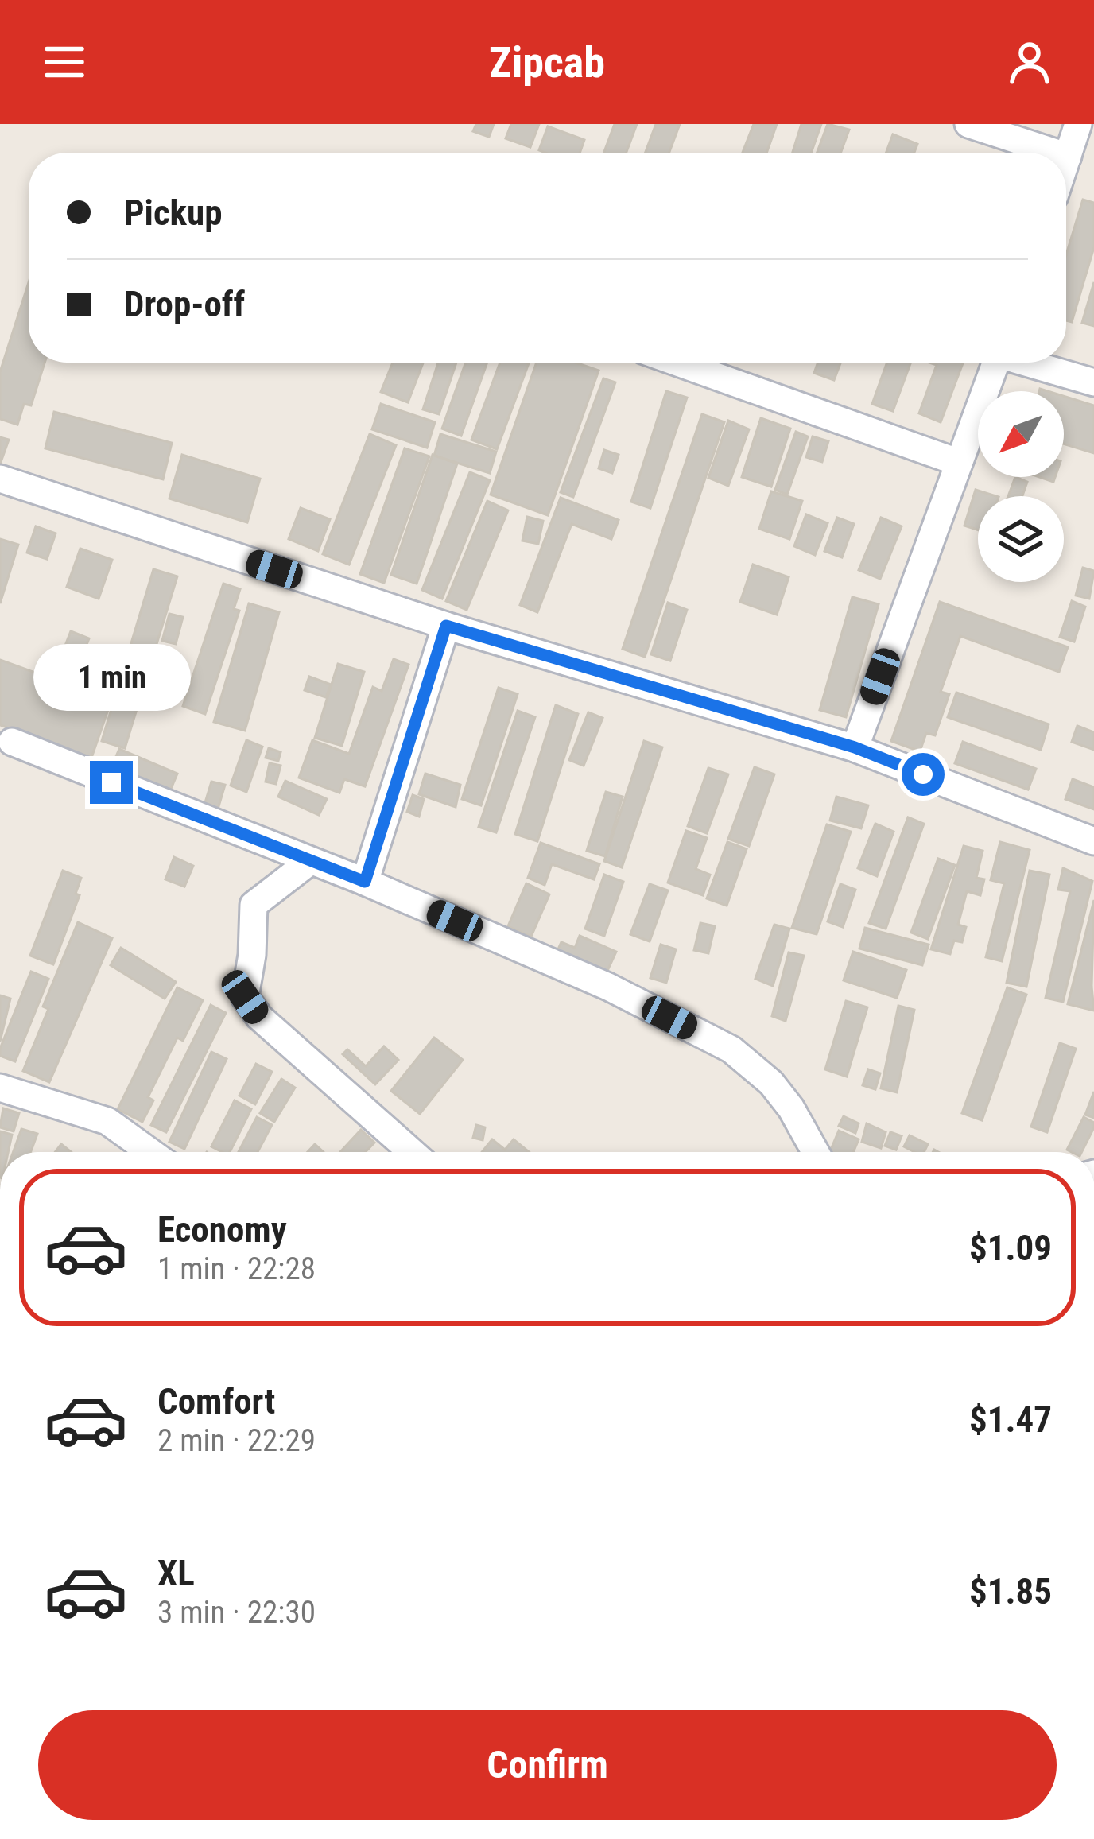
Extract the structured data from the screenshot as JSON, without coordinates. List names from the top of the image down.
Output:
{
  "north": "bottom left",
  "page": {
    "header": "Zipcab",
    "banner": ["Pickup", "Drop-off"],
    "bubble": "1 min",
    "list": [
      {
        "name": "Economy",
        "note": "1 min · 22:28",
        "value": "$1.09"
      },
      {
        "name": "Comfort",
        "note": "2 min · 22:29",
        "value": "$1.47"
      },
      {
        "name": "XL",
        "note": "3 min · 22:30",
        "value": "$1.85"
      }
    ],
    "buttons": "Confirm"
  }
}
